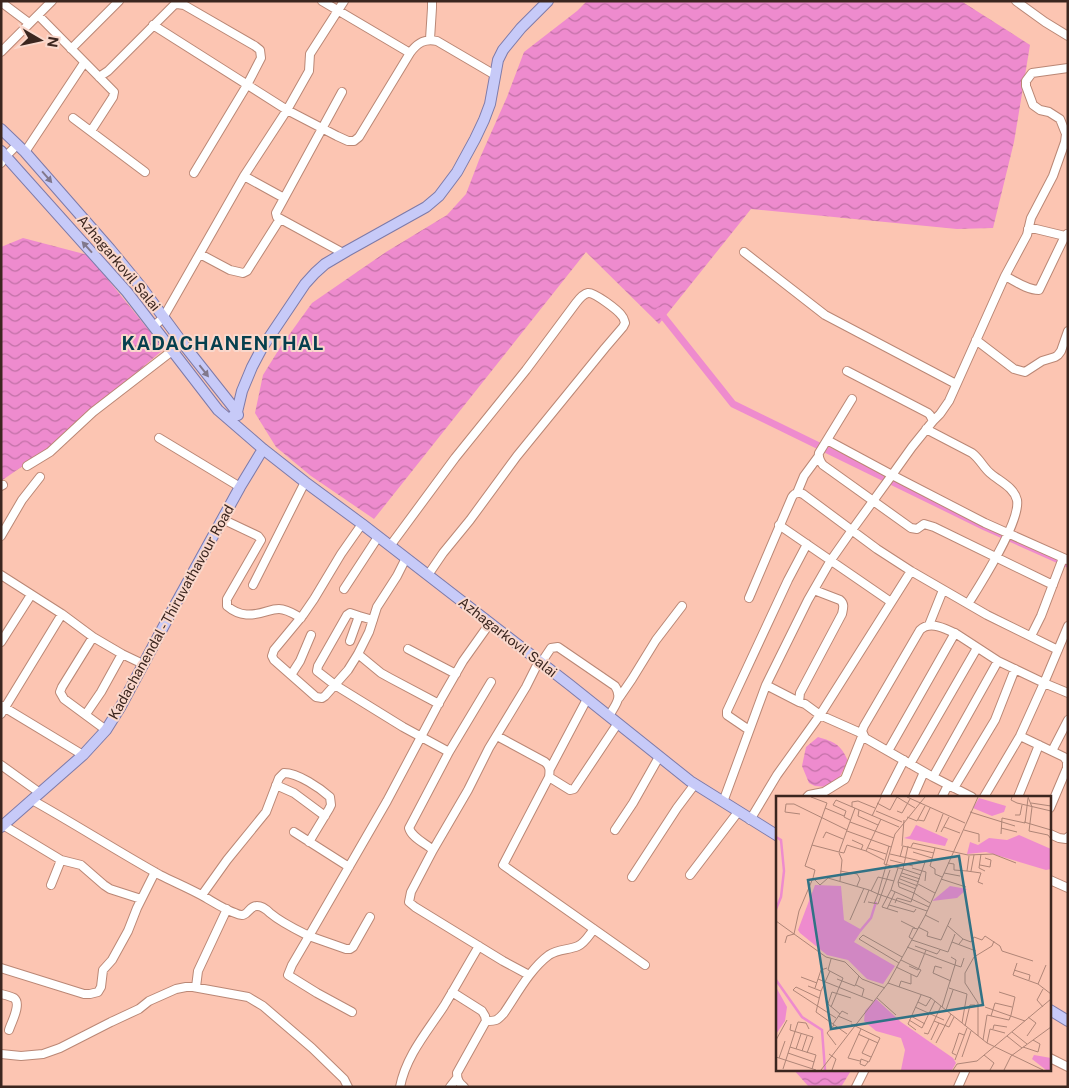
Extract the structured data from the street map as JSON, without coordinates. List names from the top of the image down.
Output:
{
  "streets": {
    "main road": ["Azhagarkovil Salai", "Kadachanendal - Thiruvathavour Road"]
  },
  "crossings": [
    ["Azhagarkovil Salai", "Kadachanendal - Thiruvathavour Road"]
  ],
  "districts": ["KADACHANENTHAL"],
  "north": "right"
}
